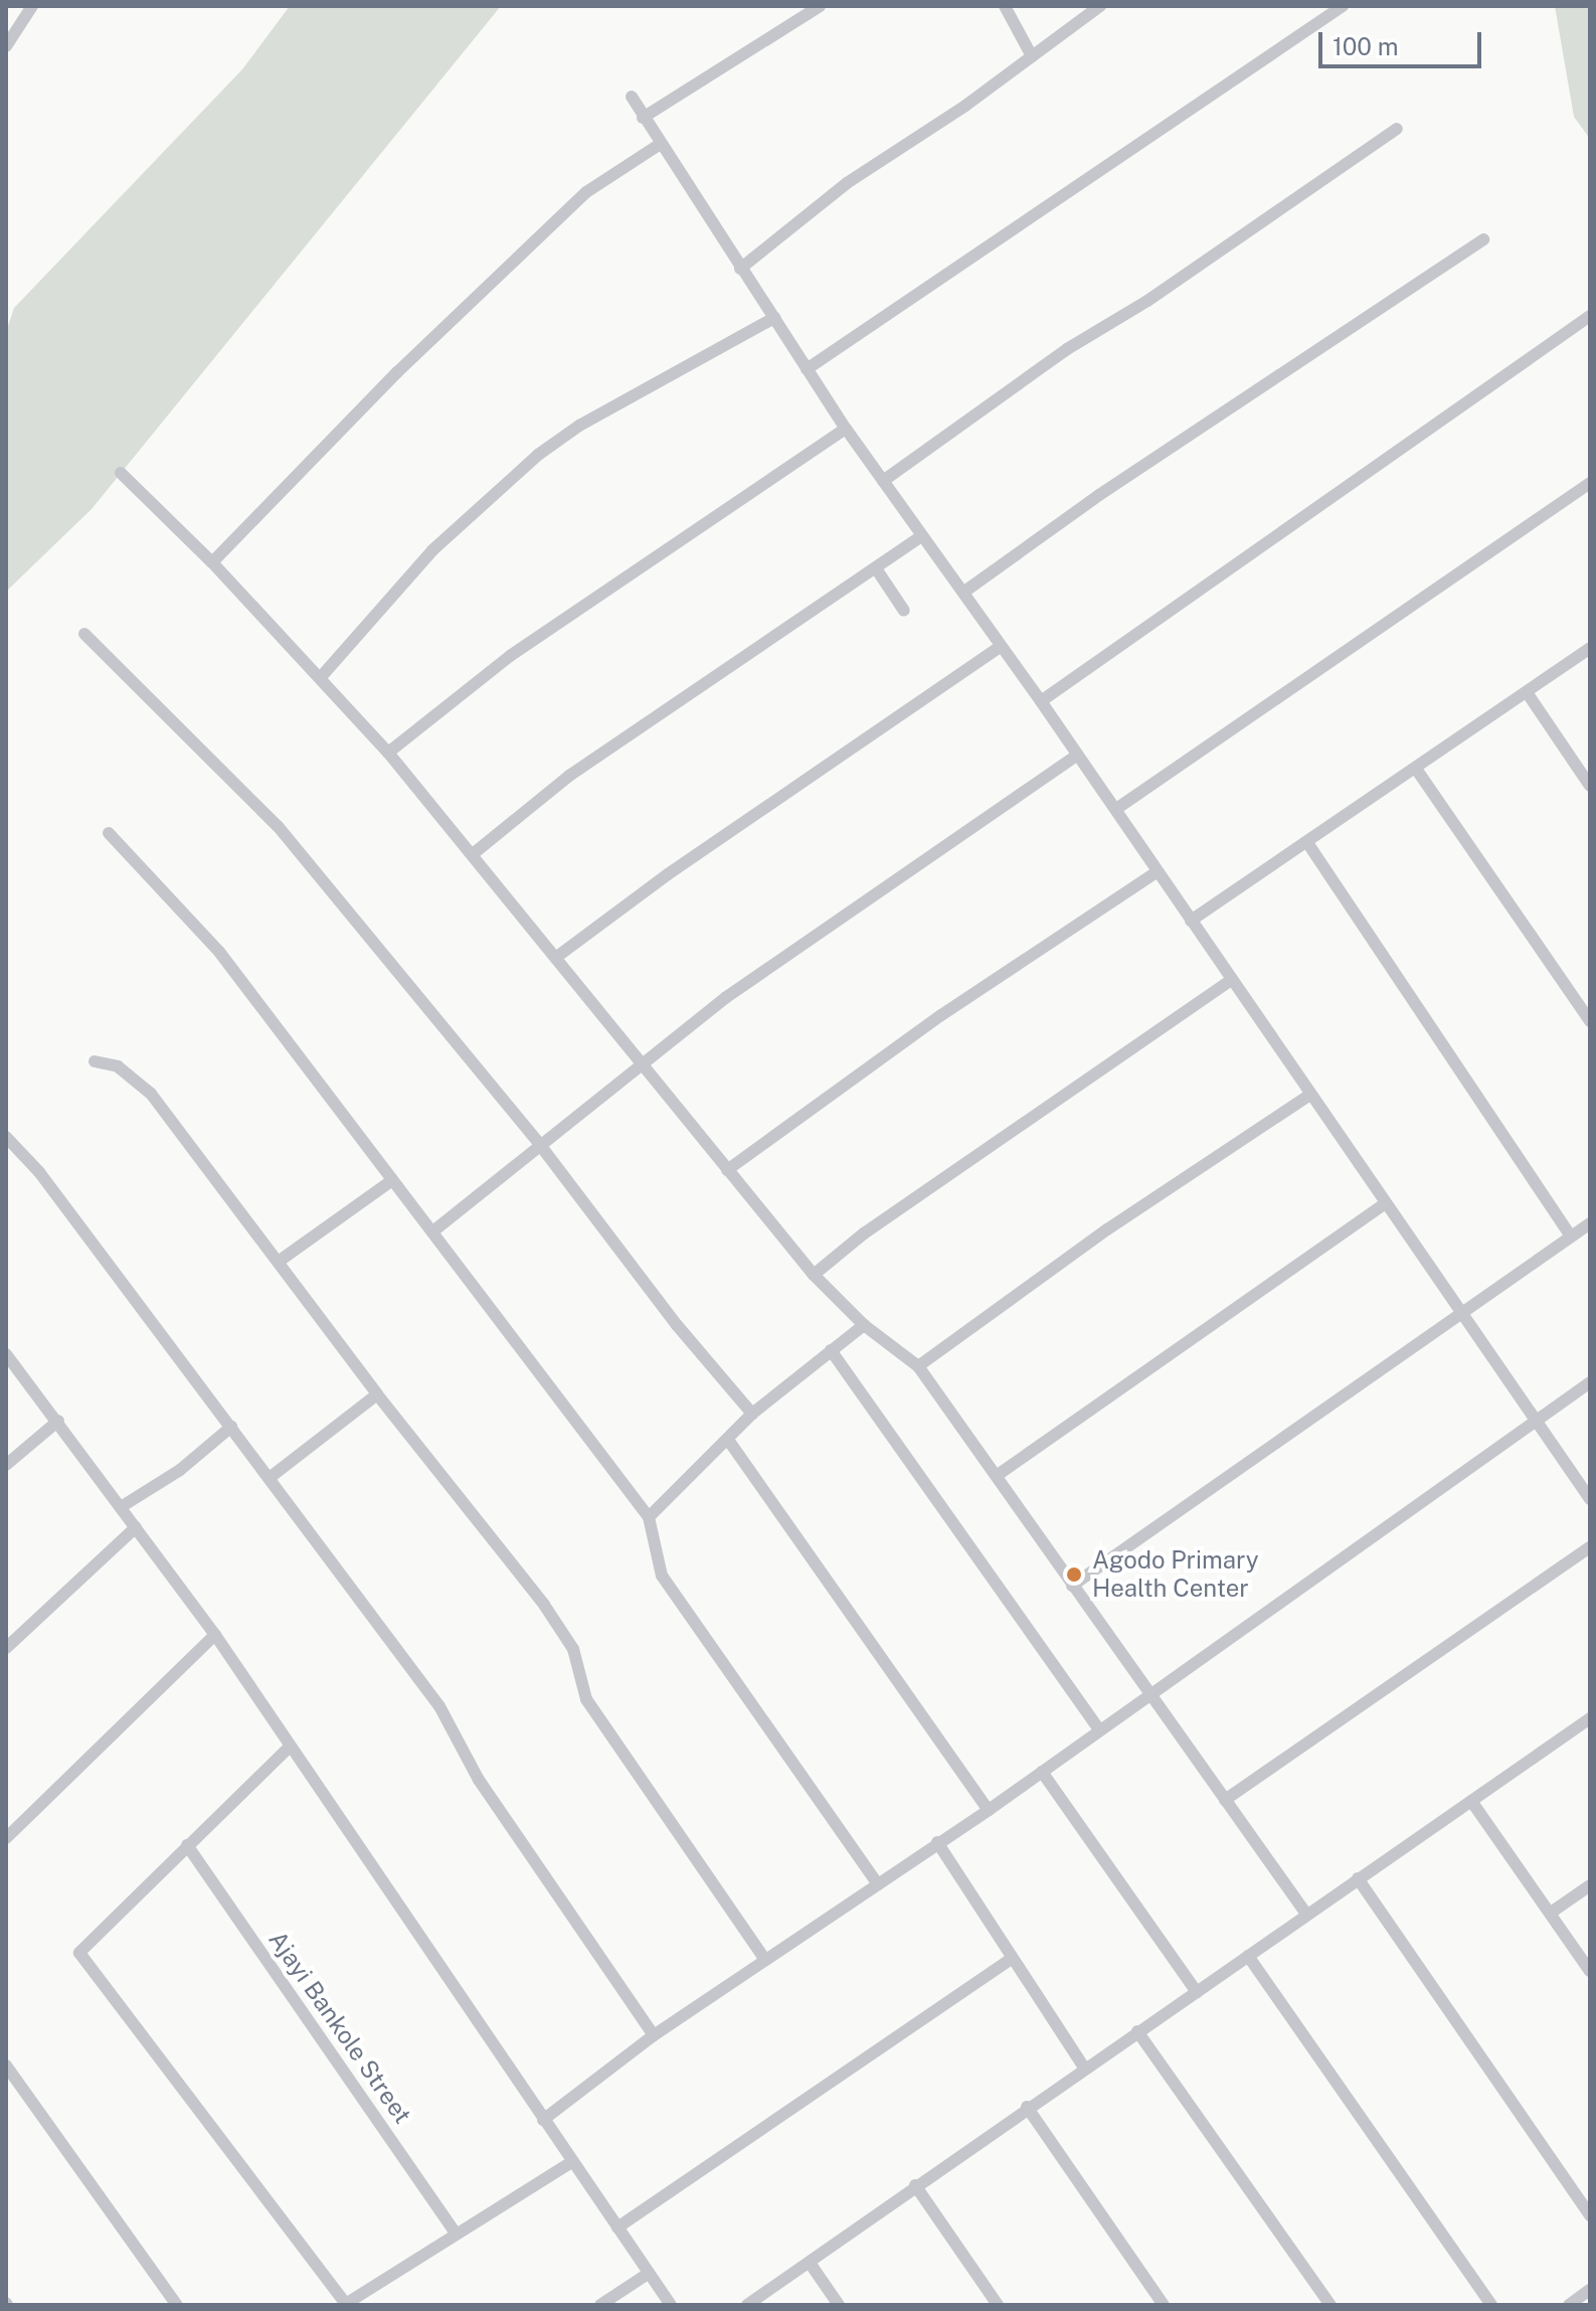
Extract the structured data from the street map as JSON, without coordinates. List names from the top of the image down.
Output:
{
  "streets": {
    "street": ["Ajayi Bankole Street"]
  },
  "places": ["Agodo Primary Health Center"],
  "scale_bar": "100 m"
}
